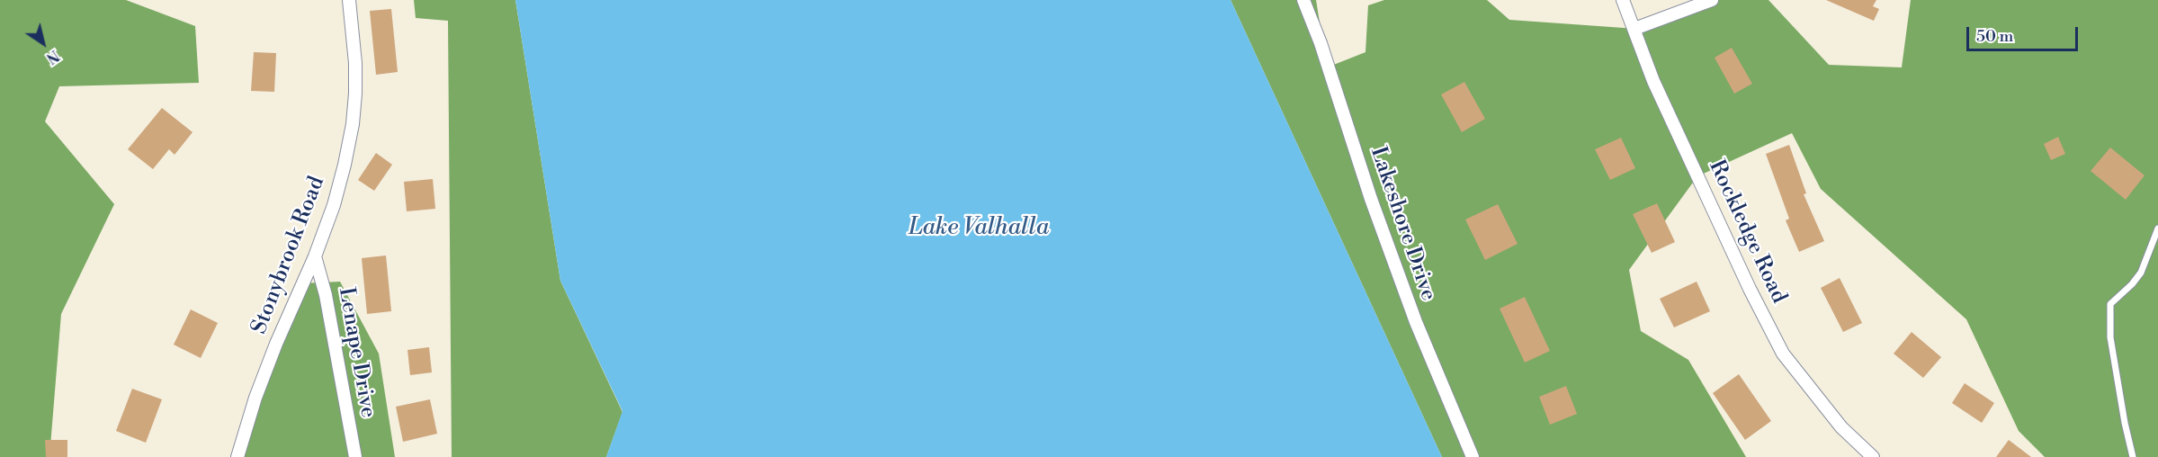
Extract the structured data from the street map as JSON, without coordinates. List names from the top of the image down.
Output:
{
  "streets": {
    "street": [
      "Lakeshore Drive",
      "Rockledge Road",
      "Stonybrook Road",
      "Lenape Drive"
    ]
  },
  "crossings": [
    ["Stonybrook Road", "Lenape Drive"]
  ],
  "water": ["Lake Valhalla"],
  "scale_bar": "50 m",
  "north": "bottom right"
}
